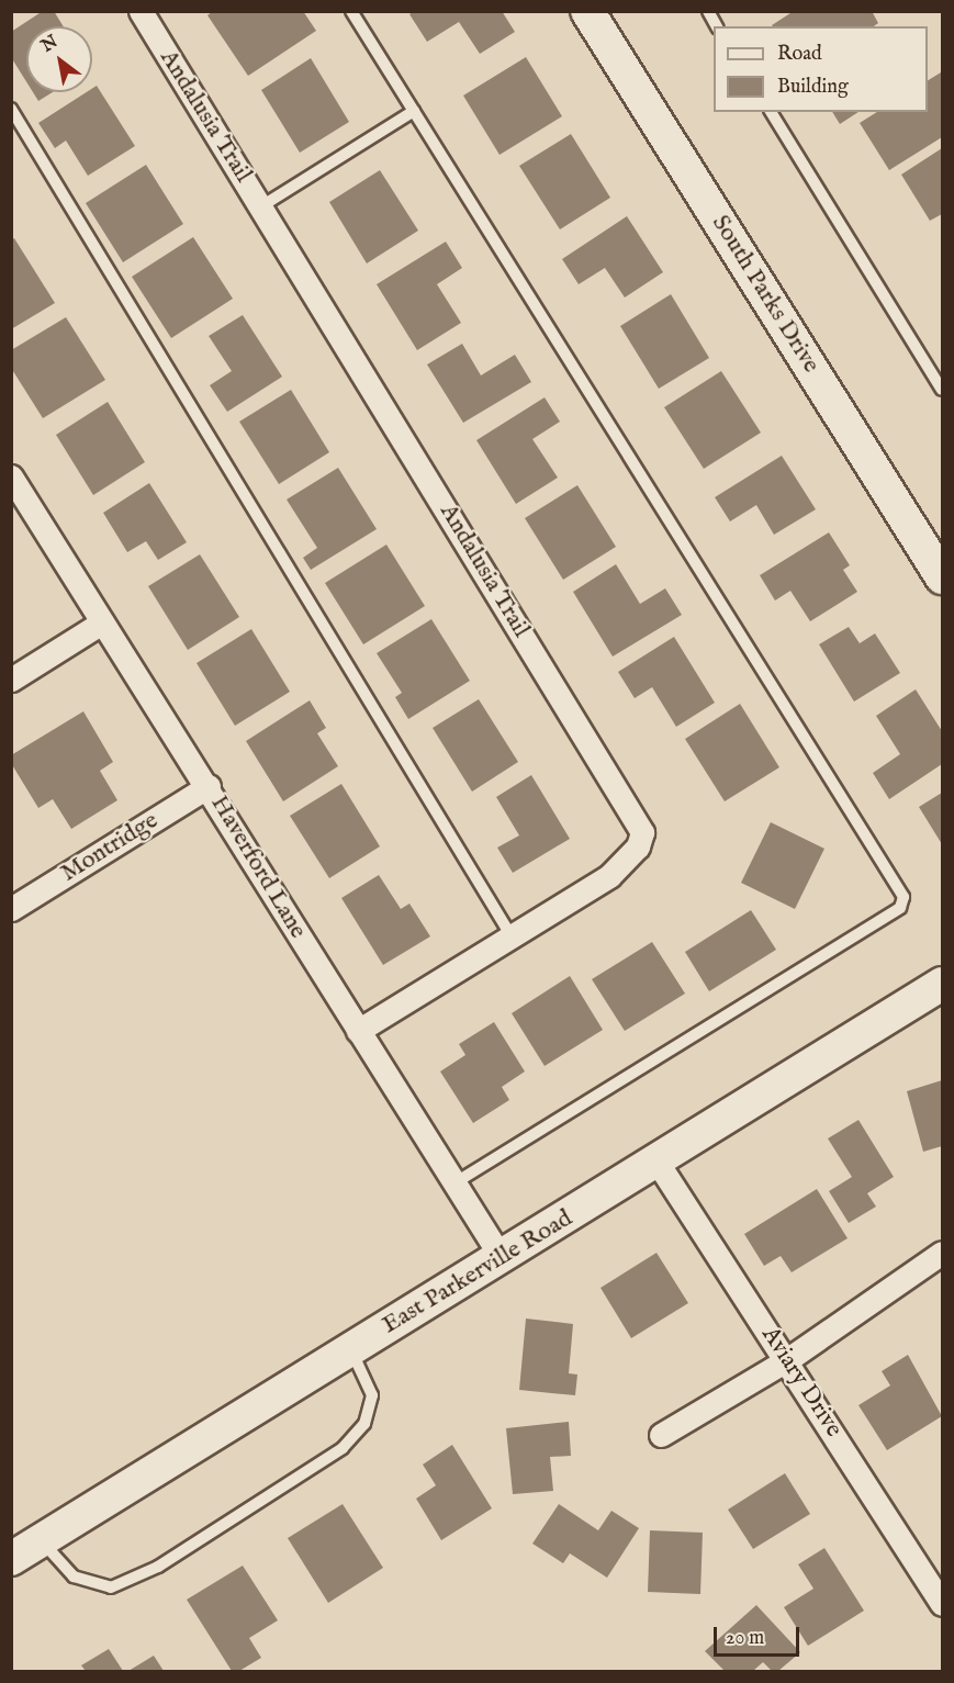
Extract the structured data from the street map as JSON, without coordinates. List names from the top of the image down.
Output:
{
  "streets": {
    "main road": ["South Parks Drive", "East Parkerville Road"],
    "street": [
      "Andalusia Trail",
      "Montridge",
      "Haverford Lane",
      "Aviary Drive"
    ]
  },
  "crossings": [
    ["Andalusia Trail", "Haverford Lane"],
    ["Montridge", "Haverford Lane"],
    ["Haverford Lane", "East Parkerville Road"],
    ["East Parkerville Road", "Aviary Drive"]
  ],
  "legend": ["Road", "Building"],
  "scale_bar": "20 m",
  "north": "top left"
}
